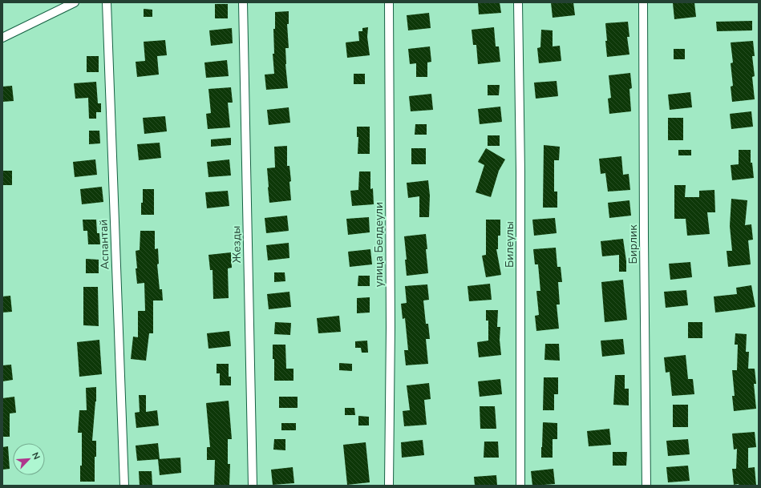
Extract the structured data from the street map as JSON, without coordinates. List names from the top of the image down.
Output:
{
  "streets": {
    "street": [
      "Аспантай",
      "Жезды",
      "улица Белдеули",
      "Билеулы",
      "Бирлик"
    ]
  },
  "north": "top right"
}
